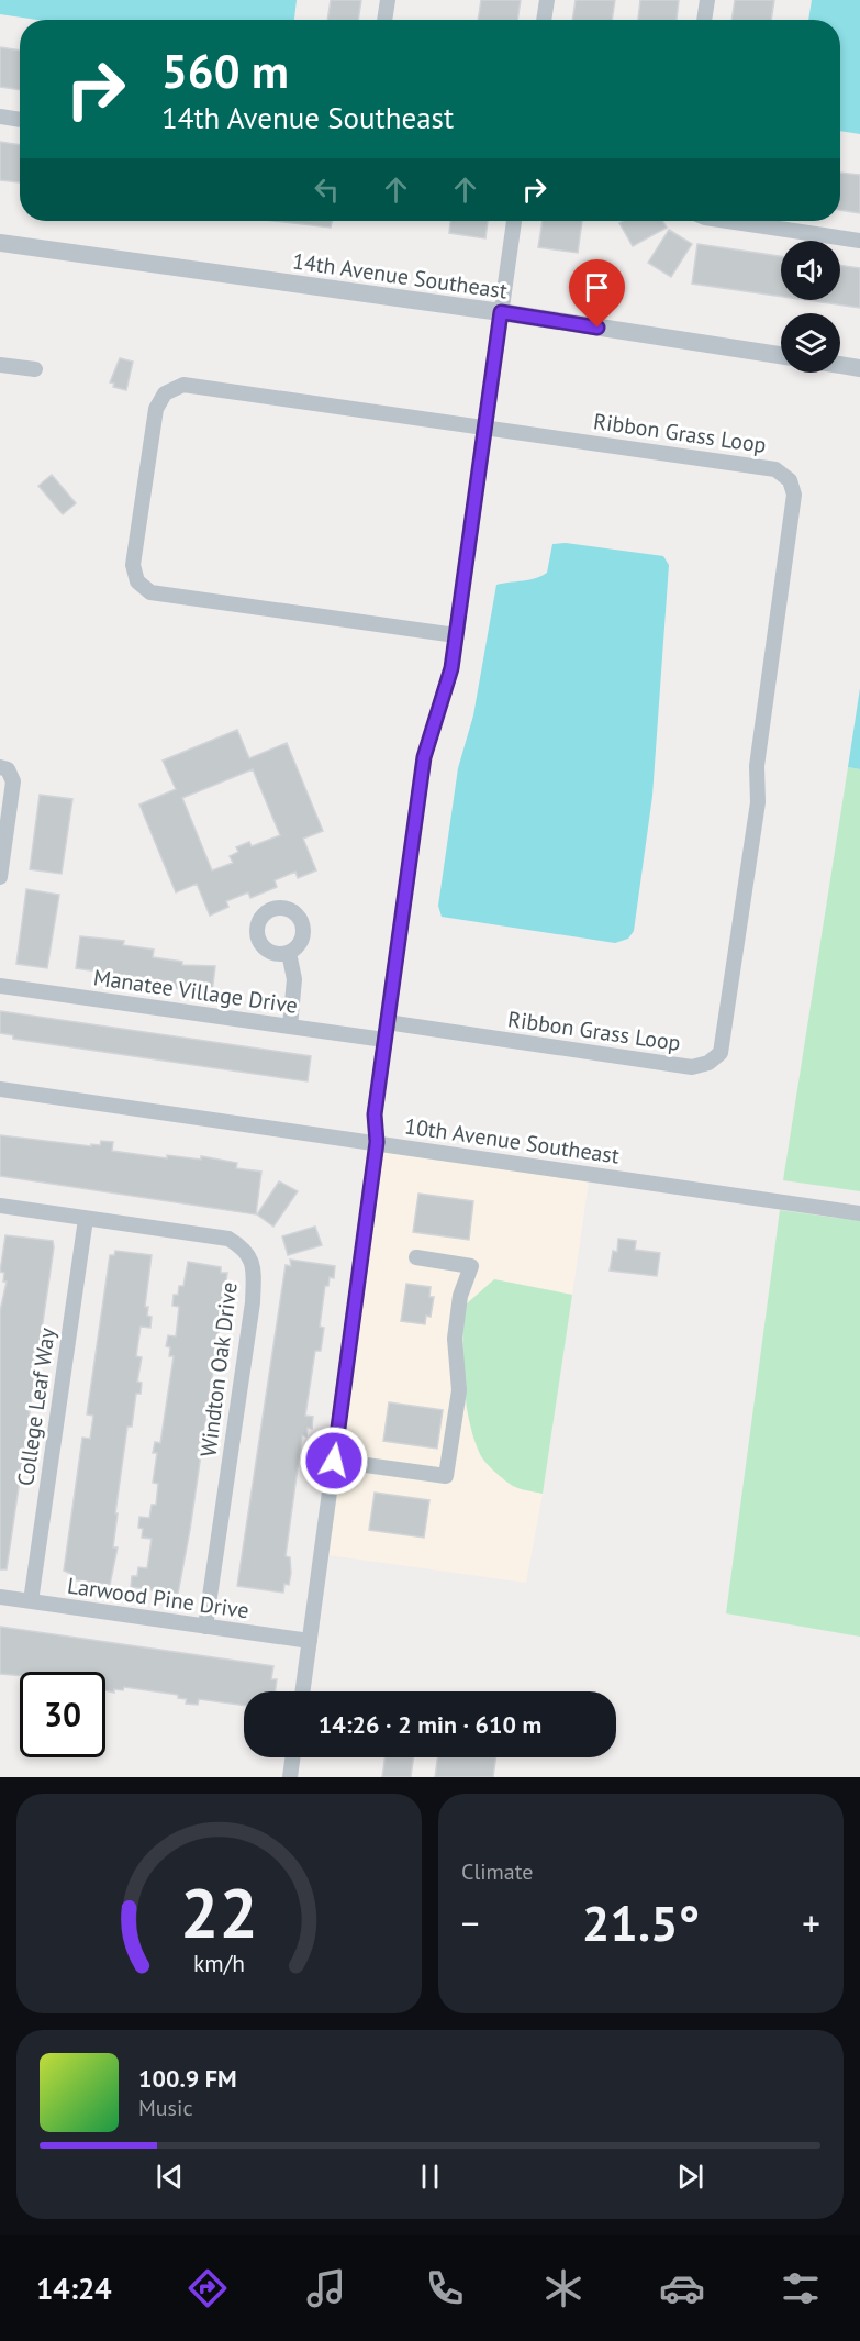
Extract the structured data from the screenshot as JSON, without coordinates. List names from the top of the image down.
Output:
{
  "streets": {
    "street": [
      "14th Avenue Southeast",
      "Ribbon Grass Loop",
      "Manatee Village Drive",
      "10th Avenue Southeast",
      "Windton Oak Drive",
      "College Leaf Way",
      "Larwood Pine Drive"
    ]
  },
  "crossings": [
    ["Windton Oak Drive", "College Leaf Way"],
    ["Windton Oak Drive", "Larwood Pine Drive"],
    ["College Leaf Way", "Larwood Pine Drive"]
  ],
  "page": {
    "turn": ["560 m", "14th Avenue Southeast"],
    "limit": "30",
    "trip": "14:26 · 2 min · 610 m",
    "tile": "Climate",
    "heat": ["−", "21.5°", "+"],
    "song": ["100.9 FM", "Music"],
    "tabs": "14:24",
    "gauge": ["22", "km/h"]
  }
}
